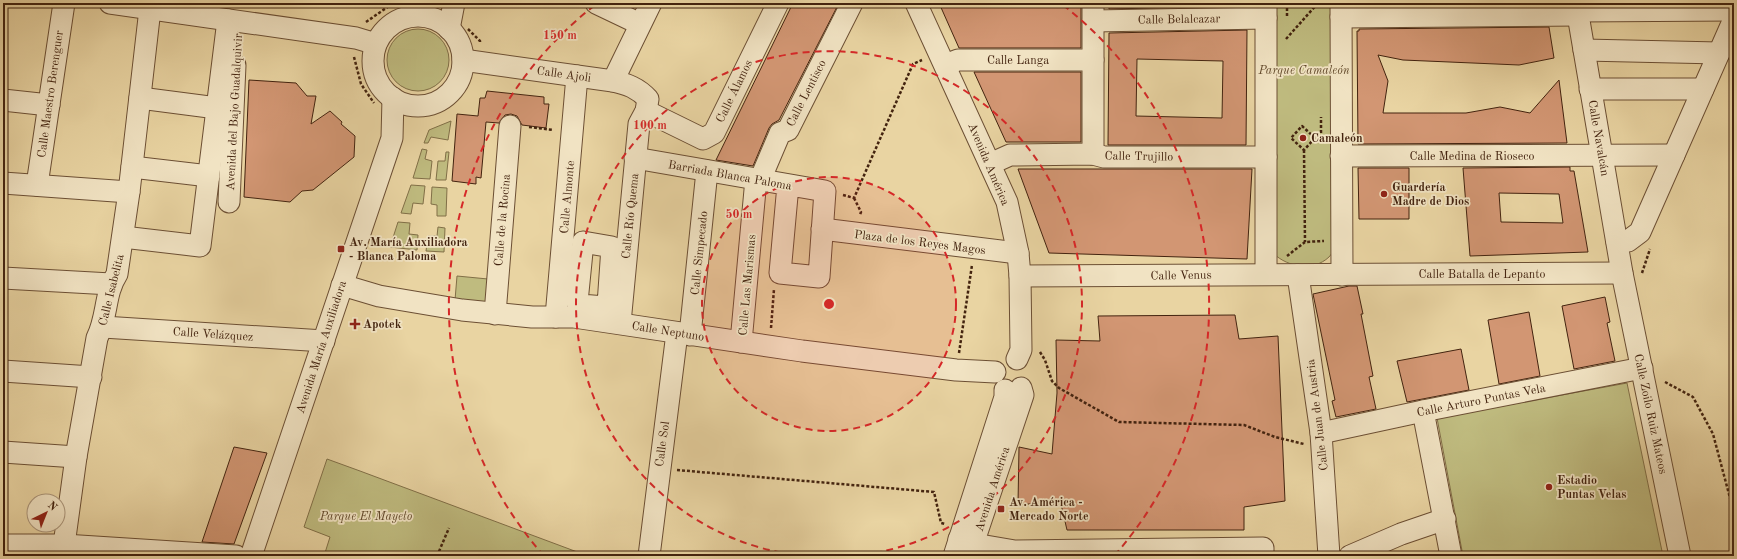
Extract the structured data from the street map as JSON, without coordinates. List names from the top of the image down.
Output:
{
  "streets": {
    "street": [
      "Calle Belalcazar",
      "Calle Langa",
      "Calle Ajoli",
      "Calle Álamos",
      "Calle Lentisco",
      "Calle Maestro Berenguer",
      "Avenida del Bajo Guadalquivir",
      "Calle Navalcán",
      "Calle Trujillo",
      "Calle Medina de Rioseco",
      "Avenida América",
      "Barriada Blanca Paloma",
      "Calle Almonte",
      "Calle Río Quema",
      "Calle de la Rocina",
      "Plaza de los Reyes Magos",
      "Calle Simpecado",
      "Calle Batalla de Lepanto",
      "Calle Venus",
      "Calle Las Marismas",
      "Calle Isabelita",
      "Calle Neptuno",
      "Calle Velázquez",
      "Avenida María Auxiliadora",
      "Calle Arturo Puntas Vela",
      "Calle Zoilo Ruiz Mateos",
      "Calle Juan de Austria",
      "Calle Sol"
    ]
  },
  "crossings": [
    ["Calle Langa", "Avenida América"],
    ["Calle Ajoli", "Calle Álamos"],
    ["Calle Ajoli", "Avenida del Bajo Guadalquivir"],
    ["Calle Ajoli", "Calle Almonte"],
    ["Calle Ajoli", "Calle Río Quema"],
    ["Calle Ajoli", "Avenida María Auxiliadora"],
    ["Calle Álamos", "Calle Río Quema"],
    ["Calle Lentisco", "Barriada Blanca Paloma"],
    ["Calle Lentisco", "Calle Las Marismas"],
    ["Avenida del Bajo Guadalquivir", "Calle Isabelita"],
    ["Avenida del Bajo Guadalquivir", "Avenida María Auxiliadora"],
    ["Calle Navalcán", "Calle Medina de Rioseco"],
    ["Calle Navalcán", "Calle Batalla de Lepanto"],
    ["Calle Navalcán", "Calle Zoilo Ruiz Mateos"],
    ["Calle Trujillo", "Avenida América"],
    ["Avenida América", "Plaza de los Reyes Magos"],
    ["Avenida América", "Calle Venus"],
    ["Avenida América", "Calle Neptuno"],
    ["Barriada Blanca Paloma", "Calle Río Quema"],
    ["Barriada Blanca Paloma", "Calle Simpecado"],
    ["Barriada Blanca Paloma", "Calle Las Marismas"],
    ["Calle Almonte", "Calle Neptuno"],
    ["Calle Río Quema", "Calle Neptuno"],
    ["Calle de la Rocina", "Calle Neptuno"],
    ["Calle Simpecado", "Calle Neptuno"],
    ["Calle Simpecado", "Calle Sol"],
    ["Calle Batalla de Lepanto", "Calle Venus"],
    ["Calle Batalla de Lepanto", "Calle Zoilo Ruiz Mateos"],
    ["Calle Venus", "Calle Juan de Austria"],
    ["Calle Las Marismas", "Calle Neptuno"],
    ["Calle Isabelita", "Calle Velázquez"],
    ["Calle Neptuno", "Avenida María Auxiliadora"],
    ["Calle Neptuno", "Calle Sol"],
    ["Calle Velázquez", "Avenida María Auxiliadora"],
    ["Calle Arturo Puntas Vela", "Calle Zoilo Ruiz Mateos"],
    ["Calle Arturo Puntas Vela", "Calle Juan de Austria"]
  ],
  "parks": ["Parque Camaleón", "Parque El Mayeto"],
  "places": {
    "other": ["Camaleón", "Guardería Madre de Dios", "Estadio Puntas Velas"],
    "transit": ["Av. María Auxiliadora - Blanca Paloma", "Av. América - Mercado Norte"],
    "health": ["Apotek"]
  },
  "north": "top right",
  "rings": ["150 m", "100 m", "50 m"]
}
